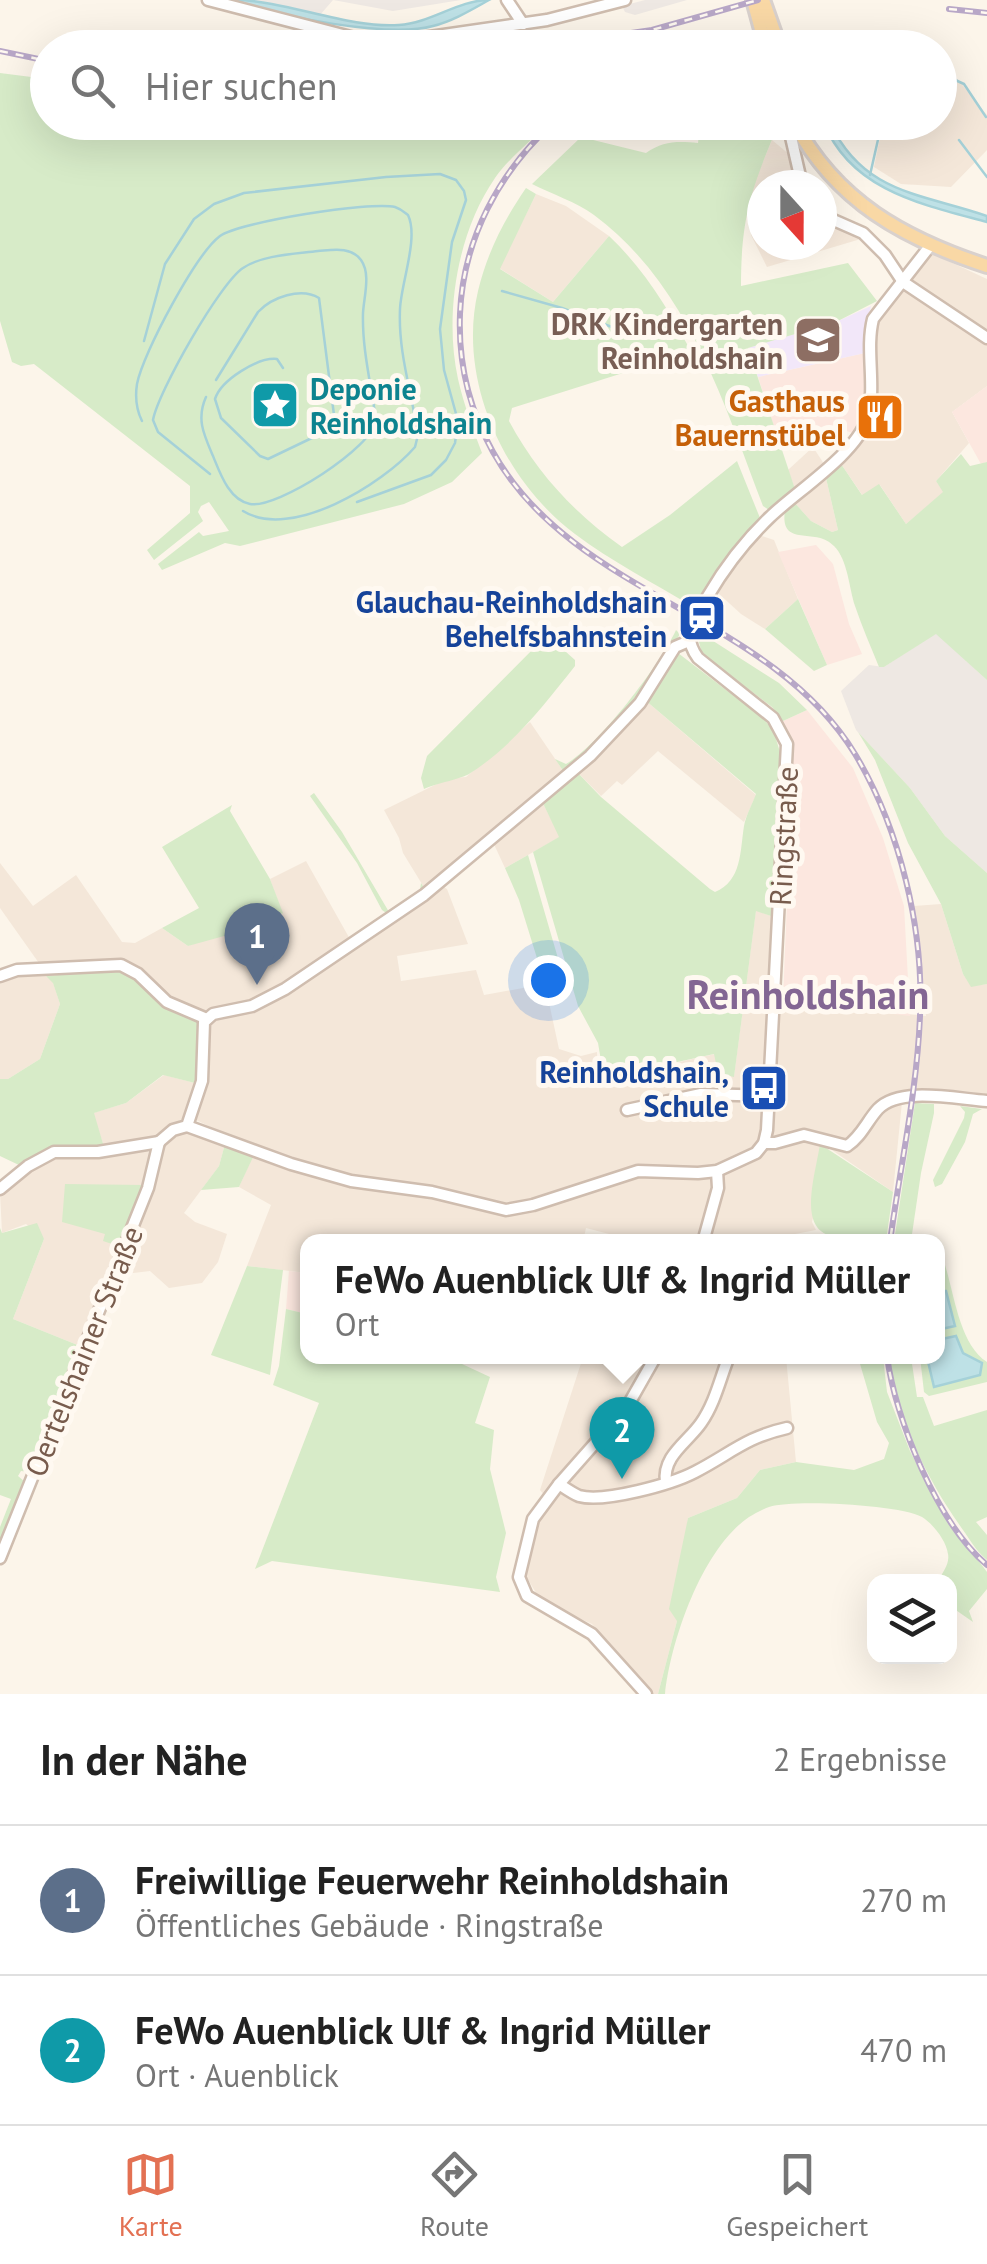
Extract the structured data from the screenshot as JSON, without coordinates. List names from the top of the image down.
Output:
{
  "streets": {
    "street": ["Ringstraße", "Oertelshainer Straße"]
  },
  "districts": ["Reinholdshain"],
  "places": {
    "school or university": ["DRK Kindergarten Reinholdshain"],
    "place": ["Deponie Reinholdshain"],
    "restaurant": ["Gasthaus Bauernstübel"],
    "station": ["Glauchau-Reinholdshain Behelfsbahnstein"],
    "bus stop": ["Reinholdshain, Schule"]
  },
  "north": "bottom",
  "page": {
    "search": "Hier suchen",
    "pins": ["1", "2"],
    "popup": ["FeWo Auenblick Ulf & Ingrid Müller", "Ort"],
    "heading": ["In der Nähe", "2 Ergebnisse"],
    "list": [
      {
        "mark": "1",
        "name": "Freiwillige Feuerwehr Reinholdshain",
        "note": "Öffentliches Gebäude · Ringstraße",
        "value": "270 m"
      },
      {
        "mark": "2",
        "name": "FeWo Auenblick Ulf & Ingrid Müller",
        "note": "Ort · Auenblick",
        "value": "470 m"
      }
    ],
    "nav": ["Karte", "Route", "Gespeichert"]
  }
}
